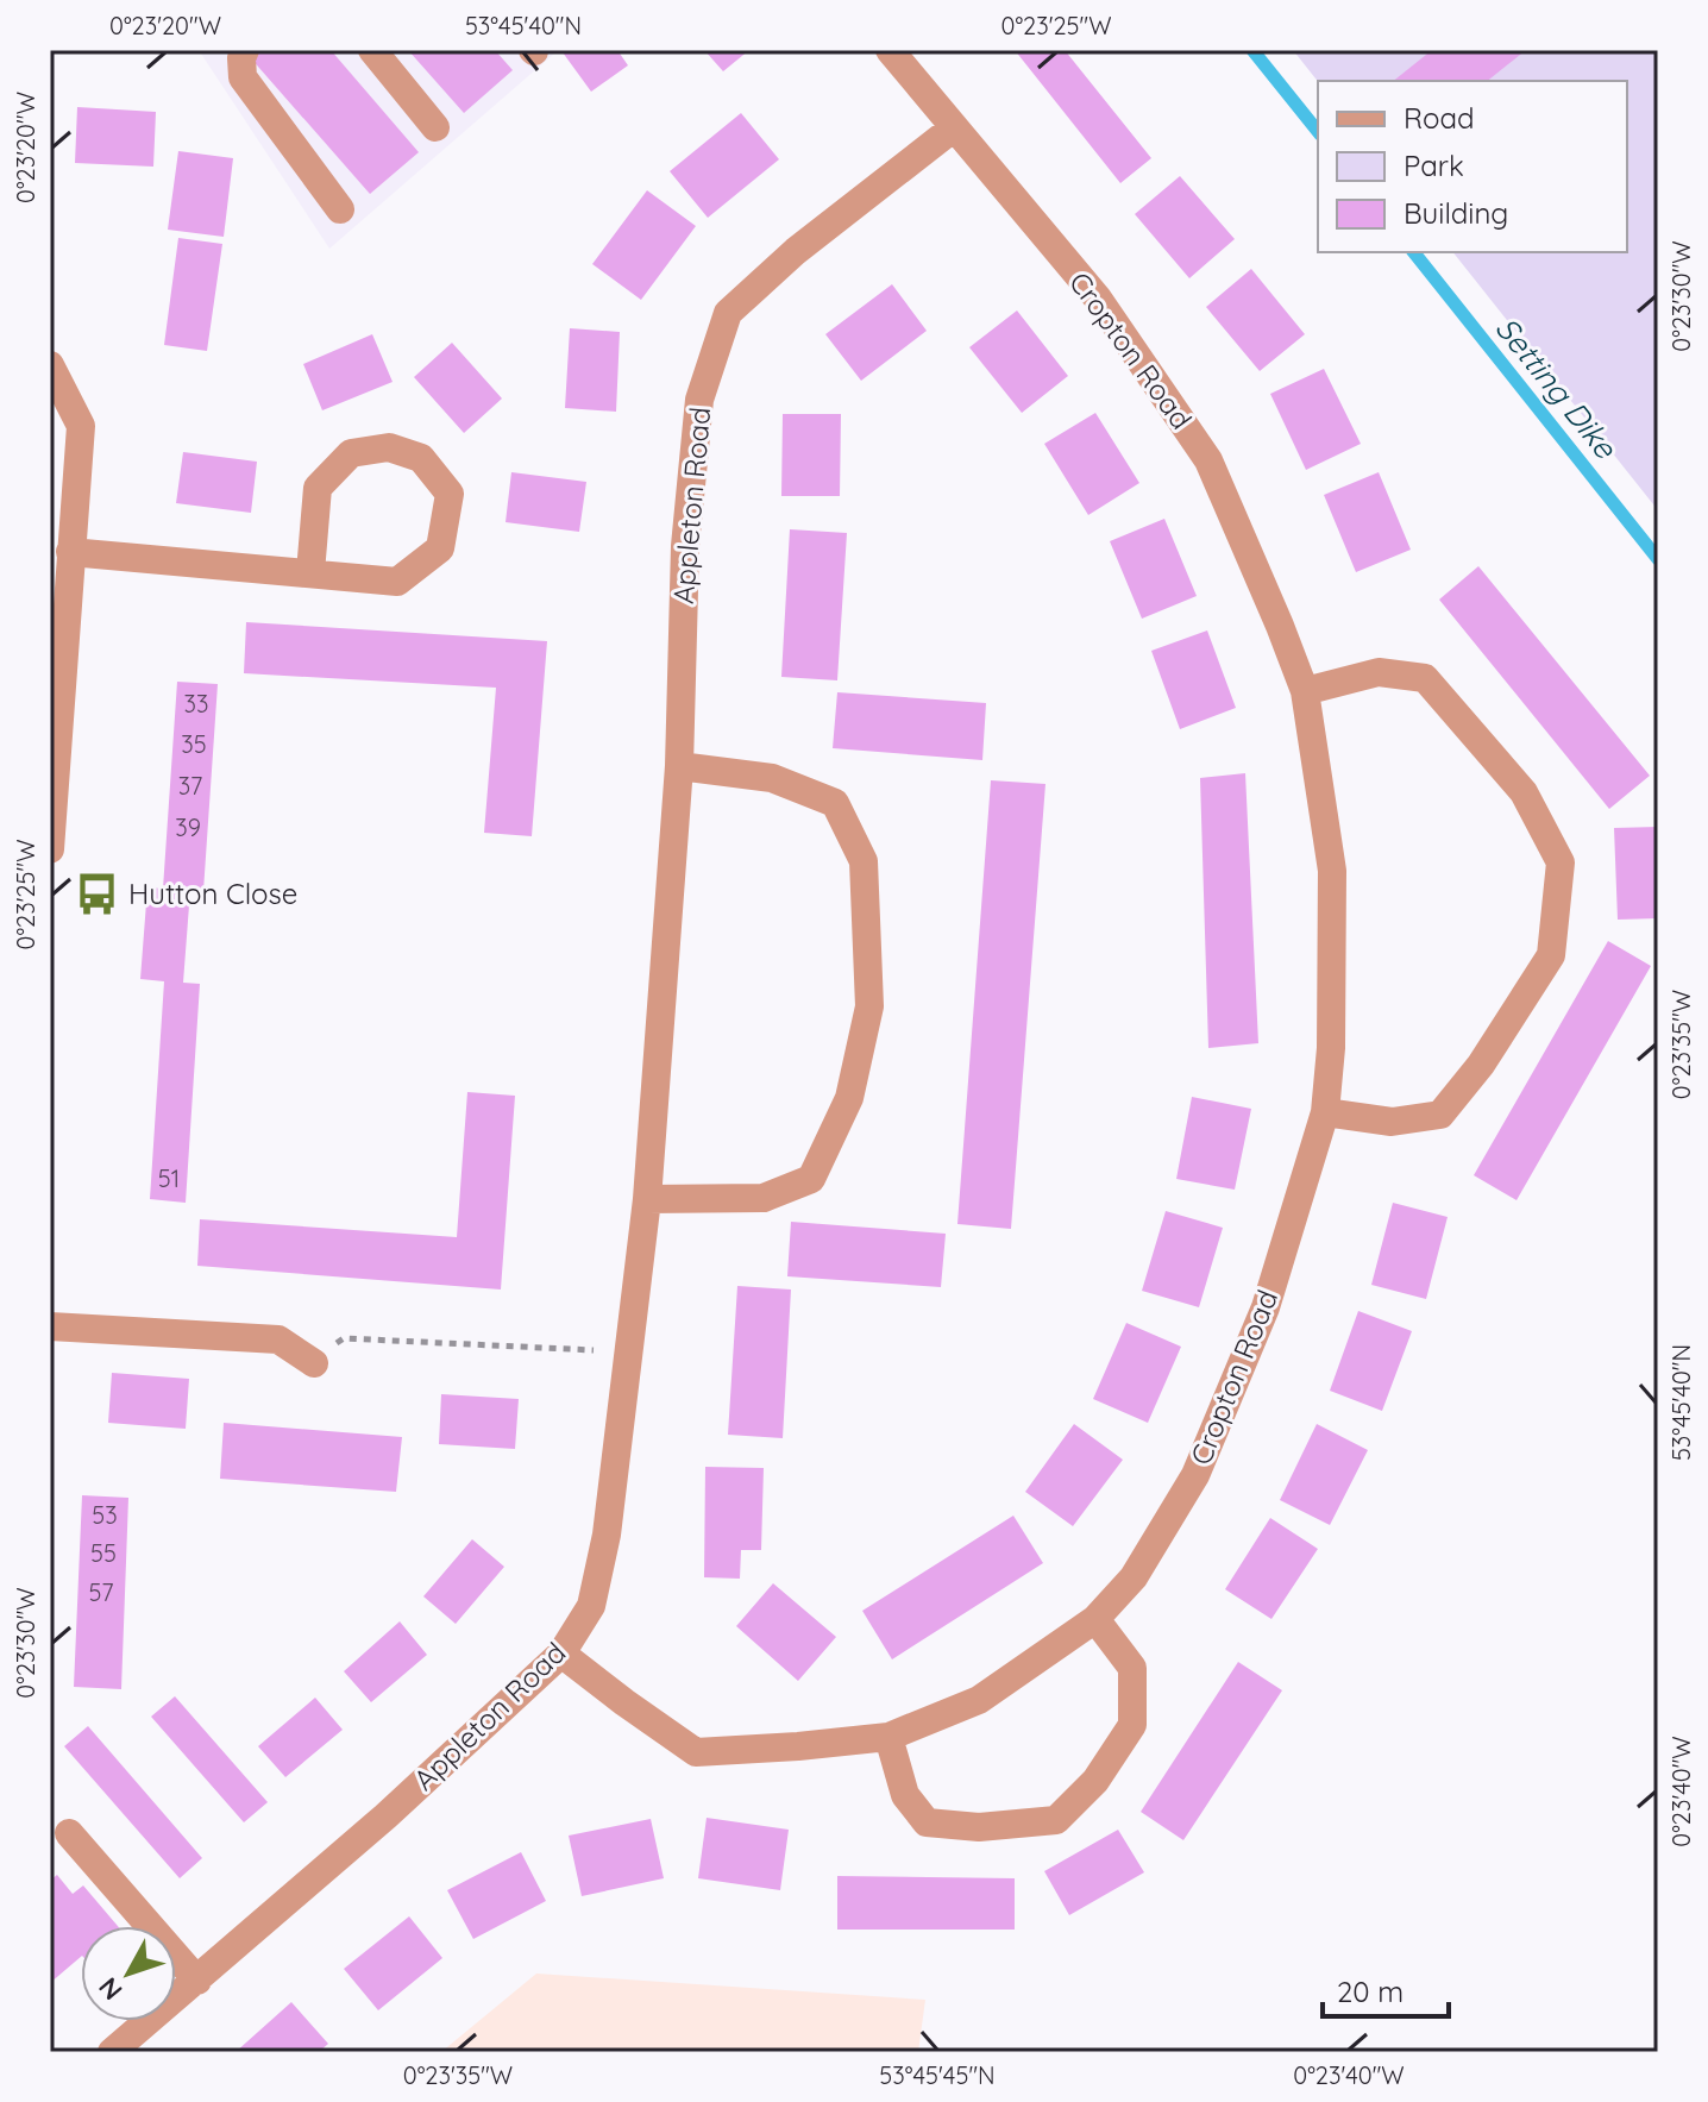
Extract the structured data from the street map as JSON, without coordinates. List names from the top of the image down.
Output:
{
  "streets": {
    "street": ["Cropton Road", "Appleton Road"]
  },
  "crossings": [
    ["Cropton Road", "Appleton Road"]
  ],
  "water": ["Setting Dike"],
  "places": {
    "bus stop": ["Hutton Close"]
  },
  "house_numbers": [
    "33",
    "35",
    "37",
    "39",
    "51",
    "53",
    "55",
    "57"
  ],
  "legend": ["Road", "Park", "Building"],
  "scale_bar": "20 m",
  "north": "bottom left",
  "coordinates": [
    "0°23'20\"W",
    "53°45'40\"N",
    "0°23'25\"W",
    "0°23'30\"W",
    "0°23'35\"W",
    "0°23'40\"W",
    "53°45'45\"N"
  ]
}
